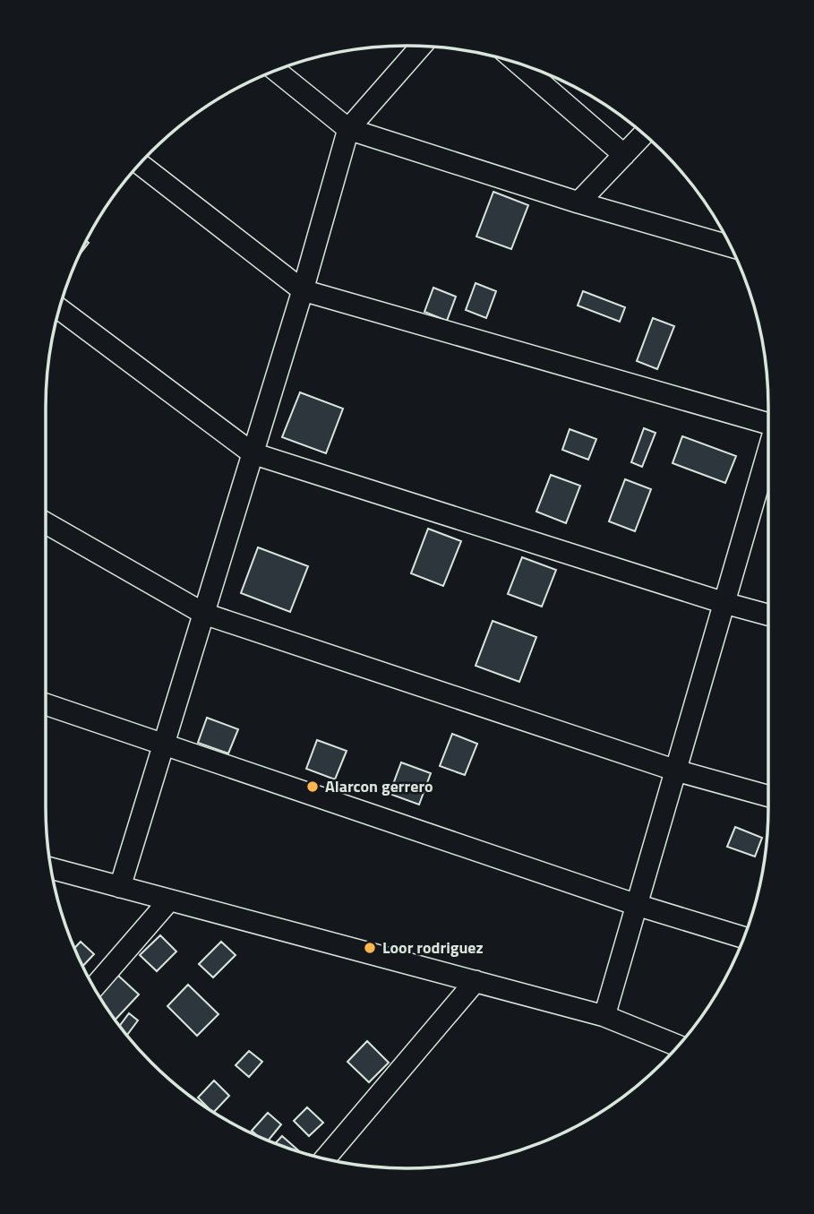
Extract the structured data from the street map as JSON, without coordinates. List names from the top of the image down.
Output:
{
  "places": ["Alarcon gerrero", "Loor rodriguez"]
}
